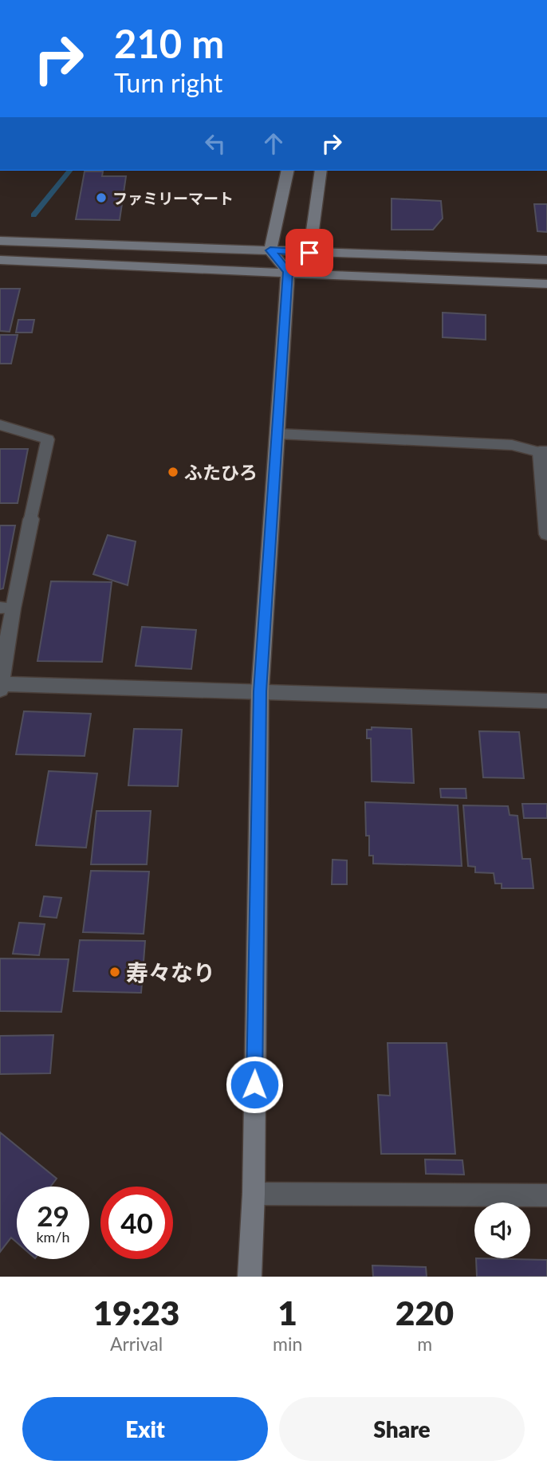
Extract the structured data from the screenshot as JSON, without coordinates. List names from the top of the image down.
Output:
{
  "places": ["ファミリーマート", "ふたひろ", "寿々なり"],
  "page": {
    "turn": ["210 m", "Turn right"],
    "speed": "29 km/h",
    "limit": "40",
    "eta": [
      "19:23",
      "Arrival",
      "1",
      "min",
      "220",
      "m"
    ],
    "buttons": ["Exit", "Share"]
  }
}
